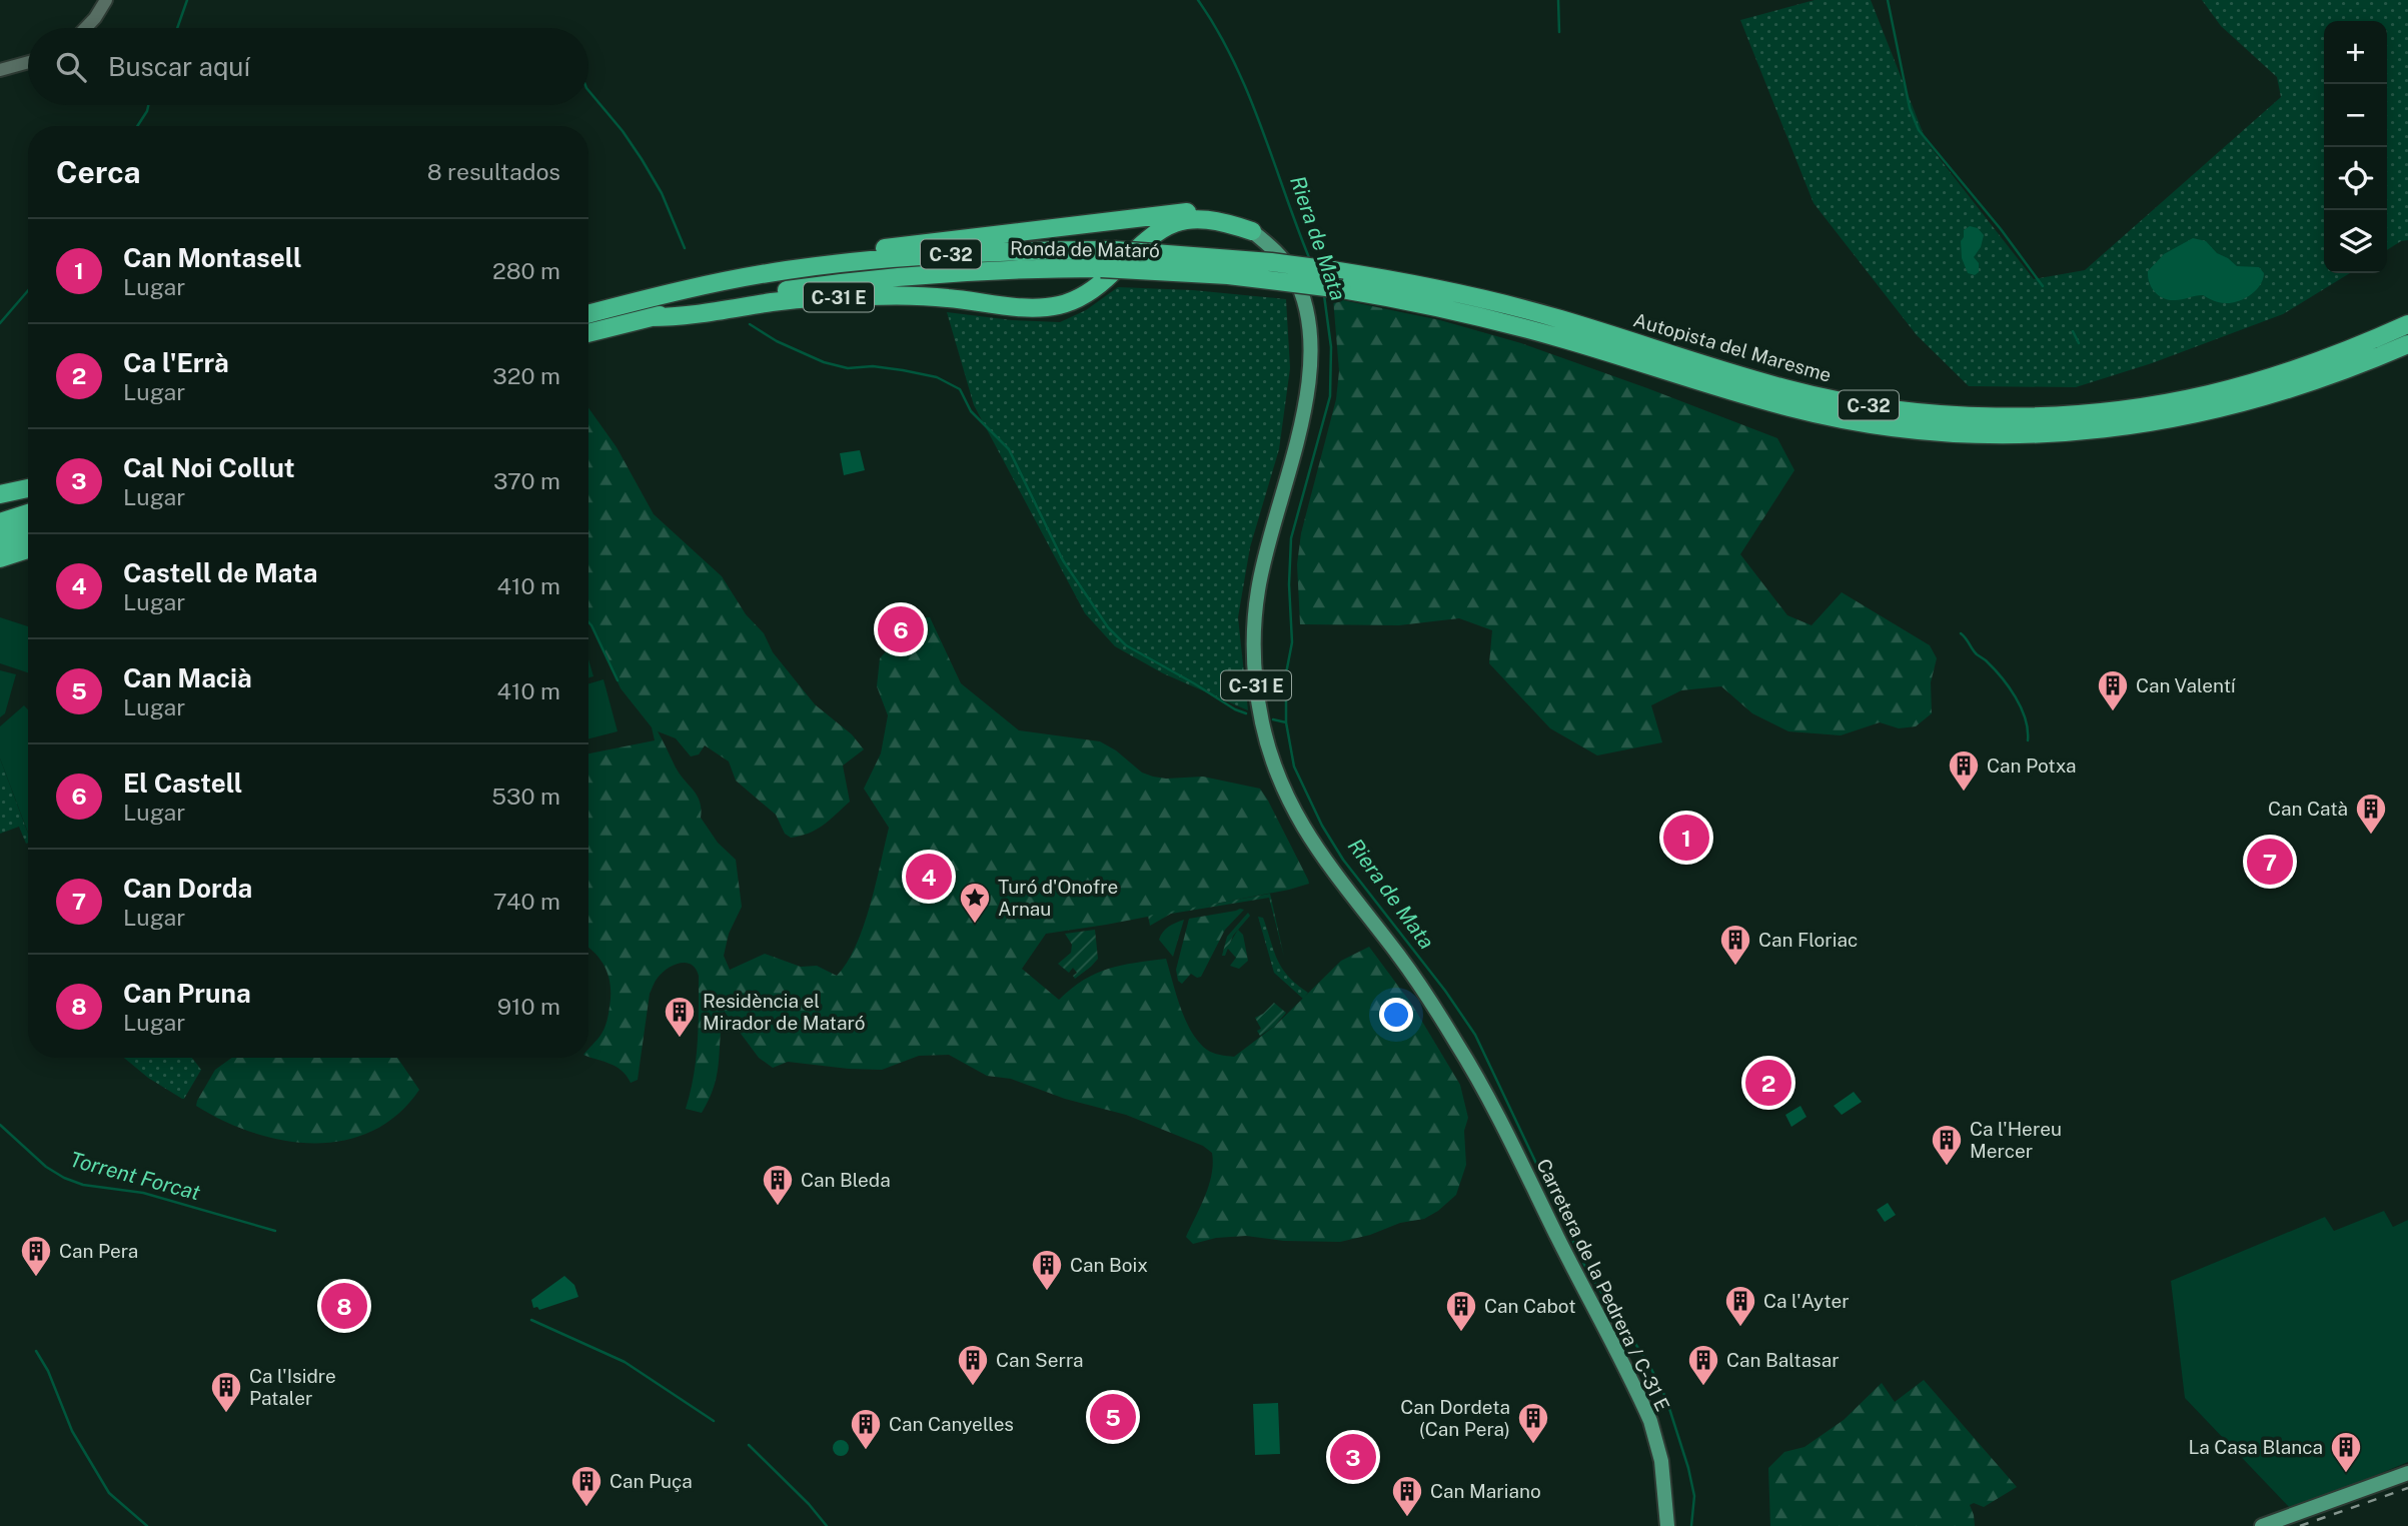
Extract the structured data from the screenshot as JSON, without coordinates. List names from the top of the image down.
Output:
{
  "streets": {
    "highway": [
      "Ronda de Mataró",
      "C-32",
      "C-31 E",
      "Autopista del Maresme"
    ],
    "main road": ["Carretera de la Pedrera / C-31 E"]
  },
  "crossings": [
    ["Ronda de Mataró", "C-31 E"],
    ["Ronda de Mataró", "Autopista del Maresme"],
    ["C-31 E", "Carretera de la Pedrera / C-31 E"]
  ],
  "water": ["Riera de Mata", "Torrent Forcat"],
  "places": {
    "building": [
      "Can Valentí",
      "Can Potxa",
      "Can Catà",
      "Can Floriac",
      "Residència el Mirador de Mataró",
      "Ca l'Hereu Mercer",
      "Can Bleda",
      "Can Pera",
      "Can Boix",
      "Ca l'Ayter",
      "Can Cabot",
      "Can Serra",
      "Can Baltasar",
      "Ca l'Isidre Pataler",
      "Can Dordeta (Can Pera)",
      "Can Canyelles",
      "La Casa Blanca",
      "Can Puça",
      "Can Mariano"
    ],
    "place": ["Turó d'Onofre Arnau"]
  },
  "page": {
    "map_buttons": ["+", "−"],
    "search": "Buscar aquí",
    "heading": ["Cerca", "8 resultados"],
    "list": [
      {
        "mark": "1",
        "name": "Can Montasell",
        "note": "Lugar",
        "value": "280 m"
      },
      {
        "mark": "2",
        "name": "Ca l'Errà",
        "note": "Lugar",
        "value": "320 m"
      },
      {
        "mark": "3",
        "name": "Cal Noi Collut",
        "note": "Lugar",
        "value": "370 m"
      },
      {
        "mark": "4",
        "name": "Castell de Mata",
        "note": "Lugar",
        "value": "410 m"
      },
      {
        "mark": "5",
        "name": "Can Macià",
        "note": "Lugar",
        "value": "410 m"
      },
      {
        "mark": "6",
        "name": "El Castell",
        "note": "Lugar",
        "value": "530 m"
      },
      {
        "mark": "7",
        "name": "Can Dorda",
        "note": "Lugar",
        "value": "740 m"
      },
      {
        "mark": "8",
        "name": "Can Pruna",
        "note": "Lugar",
        "value": "910 m"
      }
    ],
    "pins": [
      "6",
      "1",
      "7",
      "4",
      "2",
      "8",
      "5",
      "3"
    ]
  }
}
